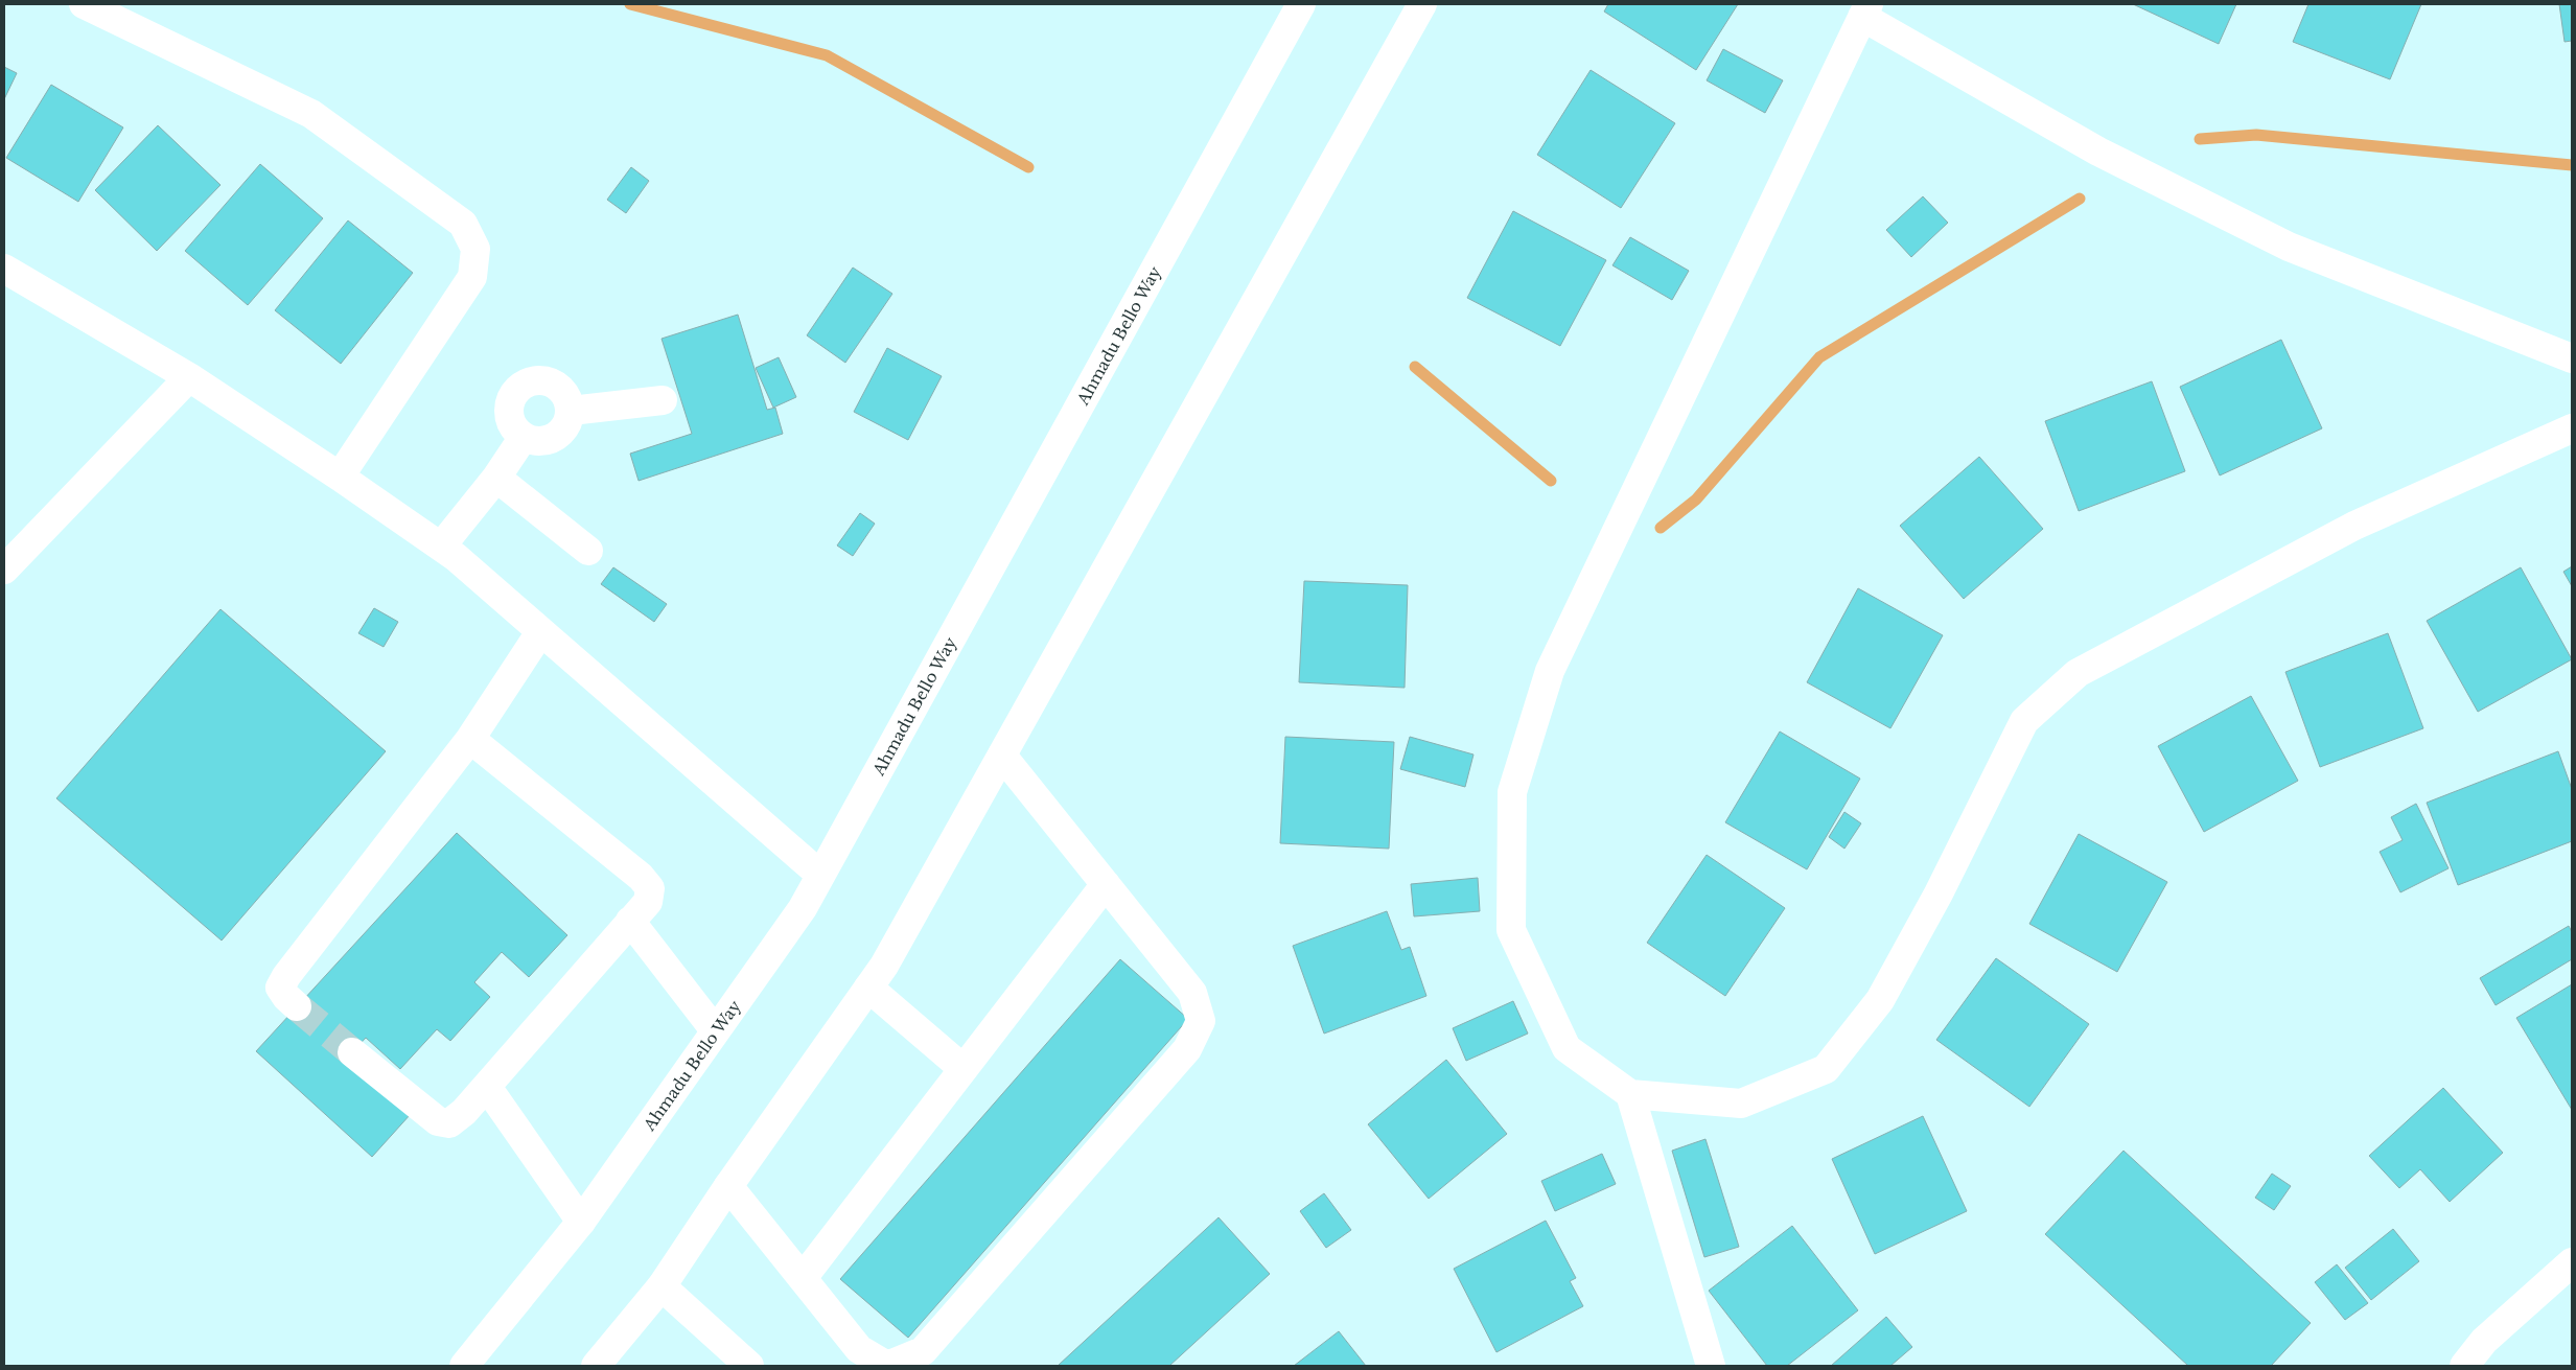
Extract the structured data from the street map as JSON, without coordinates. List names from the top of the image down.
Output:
{
  "streets": {
    "street": ["Ahmadu Bello Way"]
  }
}
